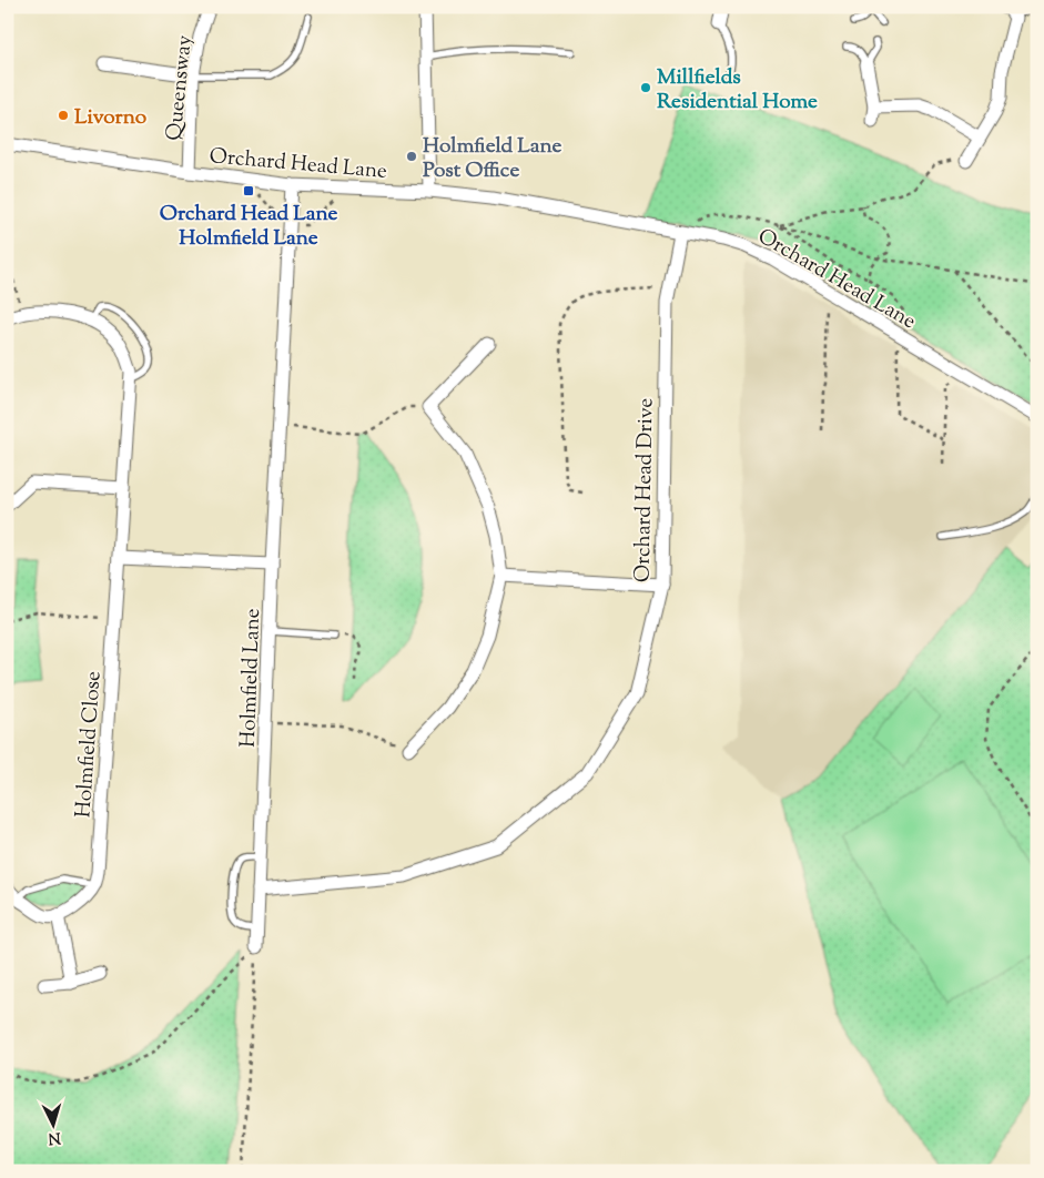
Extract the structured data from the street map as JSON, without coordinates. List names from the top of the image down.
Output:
{
  "streets": {
    "street": [
      "Queensway",
      "Orchard Head Lane",
      "Orchard Head Drive",
      "Holmfield Lane",
      "Holmfield Close"
    ]
  },
  "crossings": [
    ["Queensway", "Orchard Head Lane"],
    ["Orchard Head Lane", "Orchard Head Drive"],
    ["Orchard Head Lane", "Holmfield Lane"],
    ["Orchard Head Drive", "Holmfield Lane"]
  ],
  "places": {
    "other": ["Millfields Residential Home", "Livorno", "Holmfield Lane Post Office"],
    "transit": ["Orchard Head Lane Holmfield Lane"]
  },
  "north": "bottom"
}
